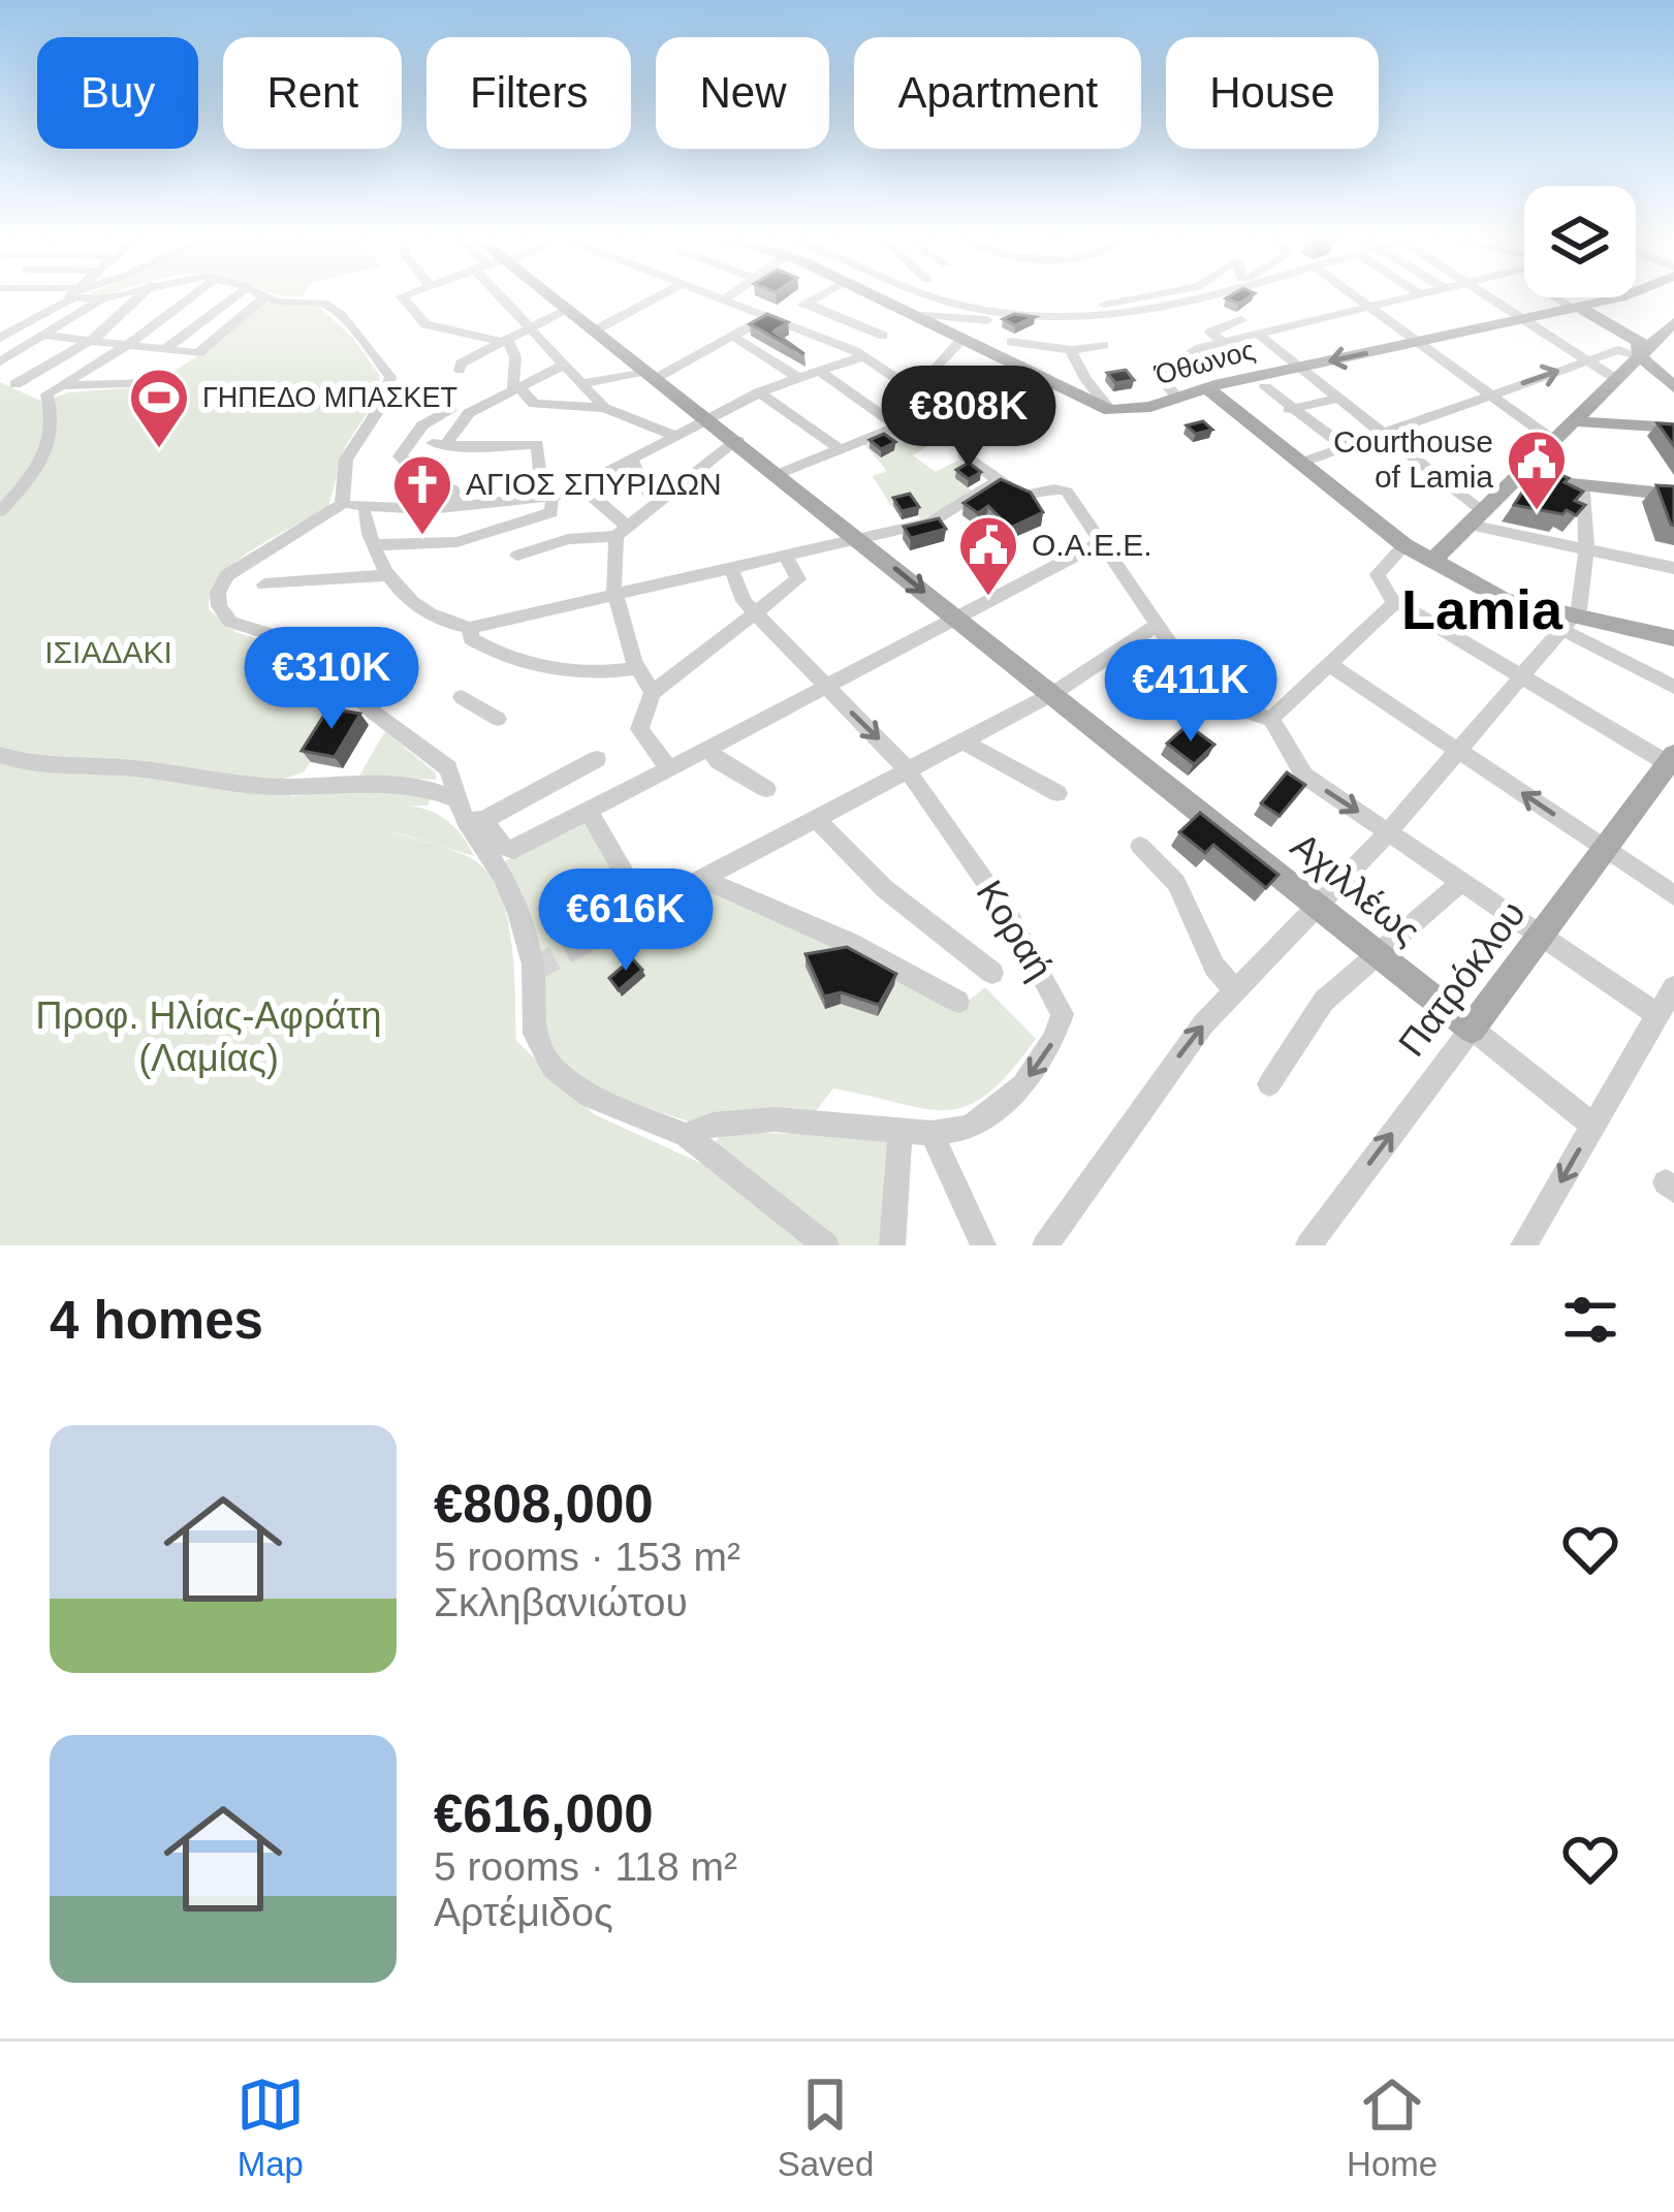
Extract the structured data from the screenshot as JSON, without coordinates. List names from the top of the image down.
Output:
{
  "streets": {
    "main road": ["Όθωνος", "Αχιλλέως", "Πατρόκλου"],
    "street": ["Κοραή"]
  },
  "crossings": [
    ["Αχιλλέως", "Πατρόκλου"]
  ],
  "one_way": ["Πατρόκλου"],
  "districts": ["Lamia"],
  "parks": ["ΙΣΙΑΔΑΚΙ", "Προφ. Ηλίας-Αφράτη (Λαμίας)"],
  "places": {
    "sports": ["ΓΗΠΕΔΟ ΜΠΑΣΚΕΤ"],
    "public building": ["Courthouse of Lamia", "Ο.Α.Ε.Ε."],
    "church": ["ΑΓΙΟΣ ΣΠΥΡΙΔΩΝ"]
  },
  "page": {
    "chip": [
      "Buy",
      "Rent",
      "Filters",
      "New",
      "Apartment",
      "House"
    ],
    "price": [
      "€808K",
      "€310K",
      "€411K",
      "€616K"
    ],
    "heading": "4 homes",
    "list": [
      {
        "name": "€808,000",
        "note": "5 rooms · 153 m² · Σκληβανιώτου"
      },
      {
        "name": "€616,000",
        "note": "5 rooms · 118 m² · Αρτέμιδος"
      }
    ],
    "tabs": ["Map", "Saved", "Home"]
  }
}
